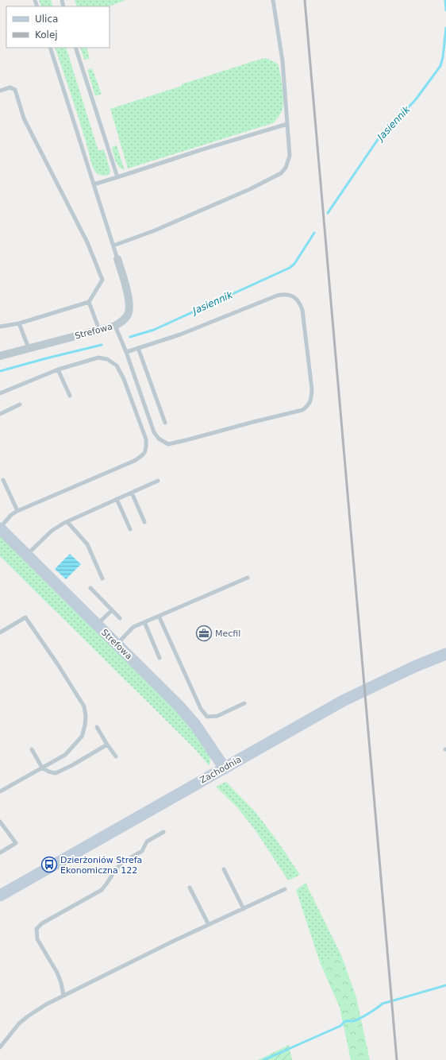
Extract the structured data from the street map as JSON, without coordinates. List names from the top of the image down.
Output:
{
  "streets": {
    "street": ["Strefowa", "Zachodnia"]
  },
  "crossings": [
    ["Strefowa", "Zachodnia"]
  ],
  "water": ["Jasiennik"],
  "places": {
    "office": ["Mecfil"],
    "bus stop": ["Dzierżoniów Strefa Ekonomiczna 122"]
  },
  "legend": ["Ulica", "Kolej"]
}
